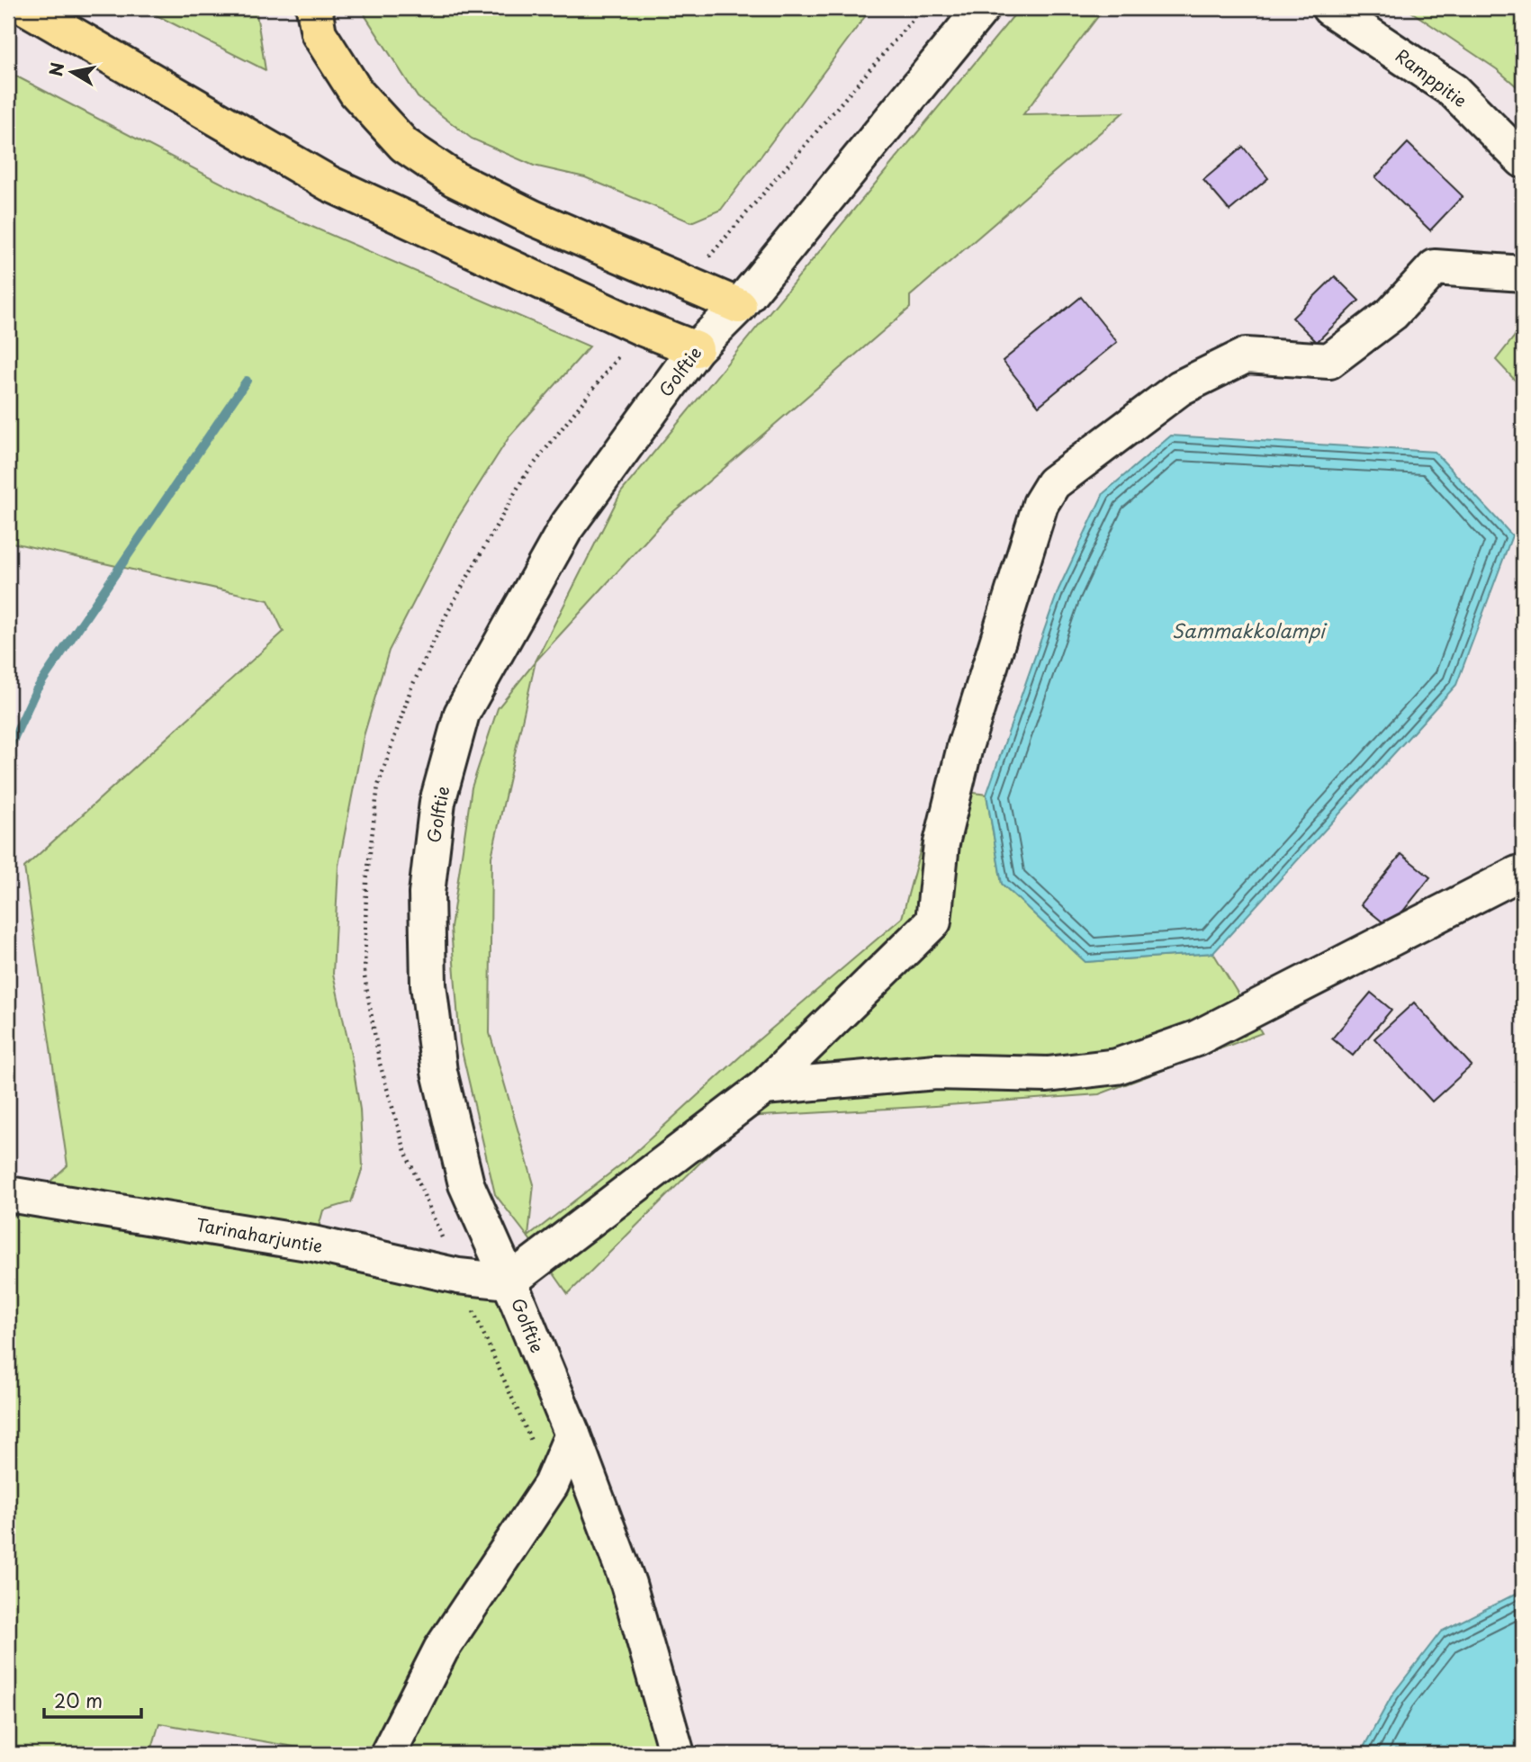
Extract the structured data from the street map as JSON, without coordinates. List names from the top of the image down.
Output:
{
  "streets": {
    "street": ["Ramppitie", "Golftie", "Tarinaharjuntie"]
  },
  "crossings": [
    ["Golftie", "Tarinaharjuntie"]
  ],
  "water": ["Sammakkolampi"],
  "scale_bar": "20 m",
  "north": "left"
}
